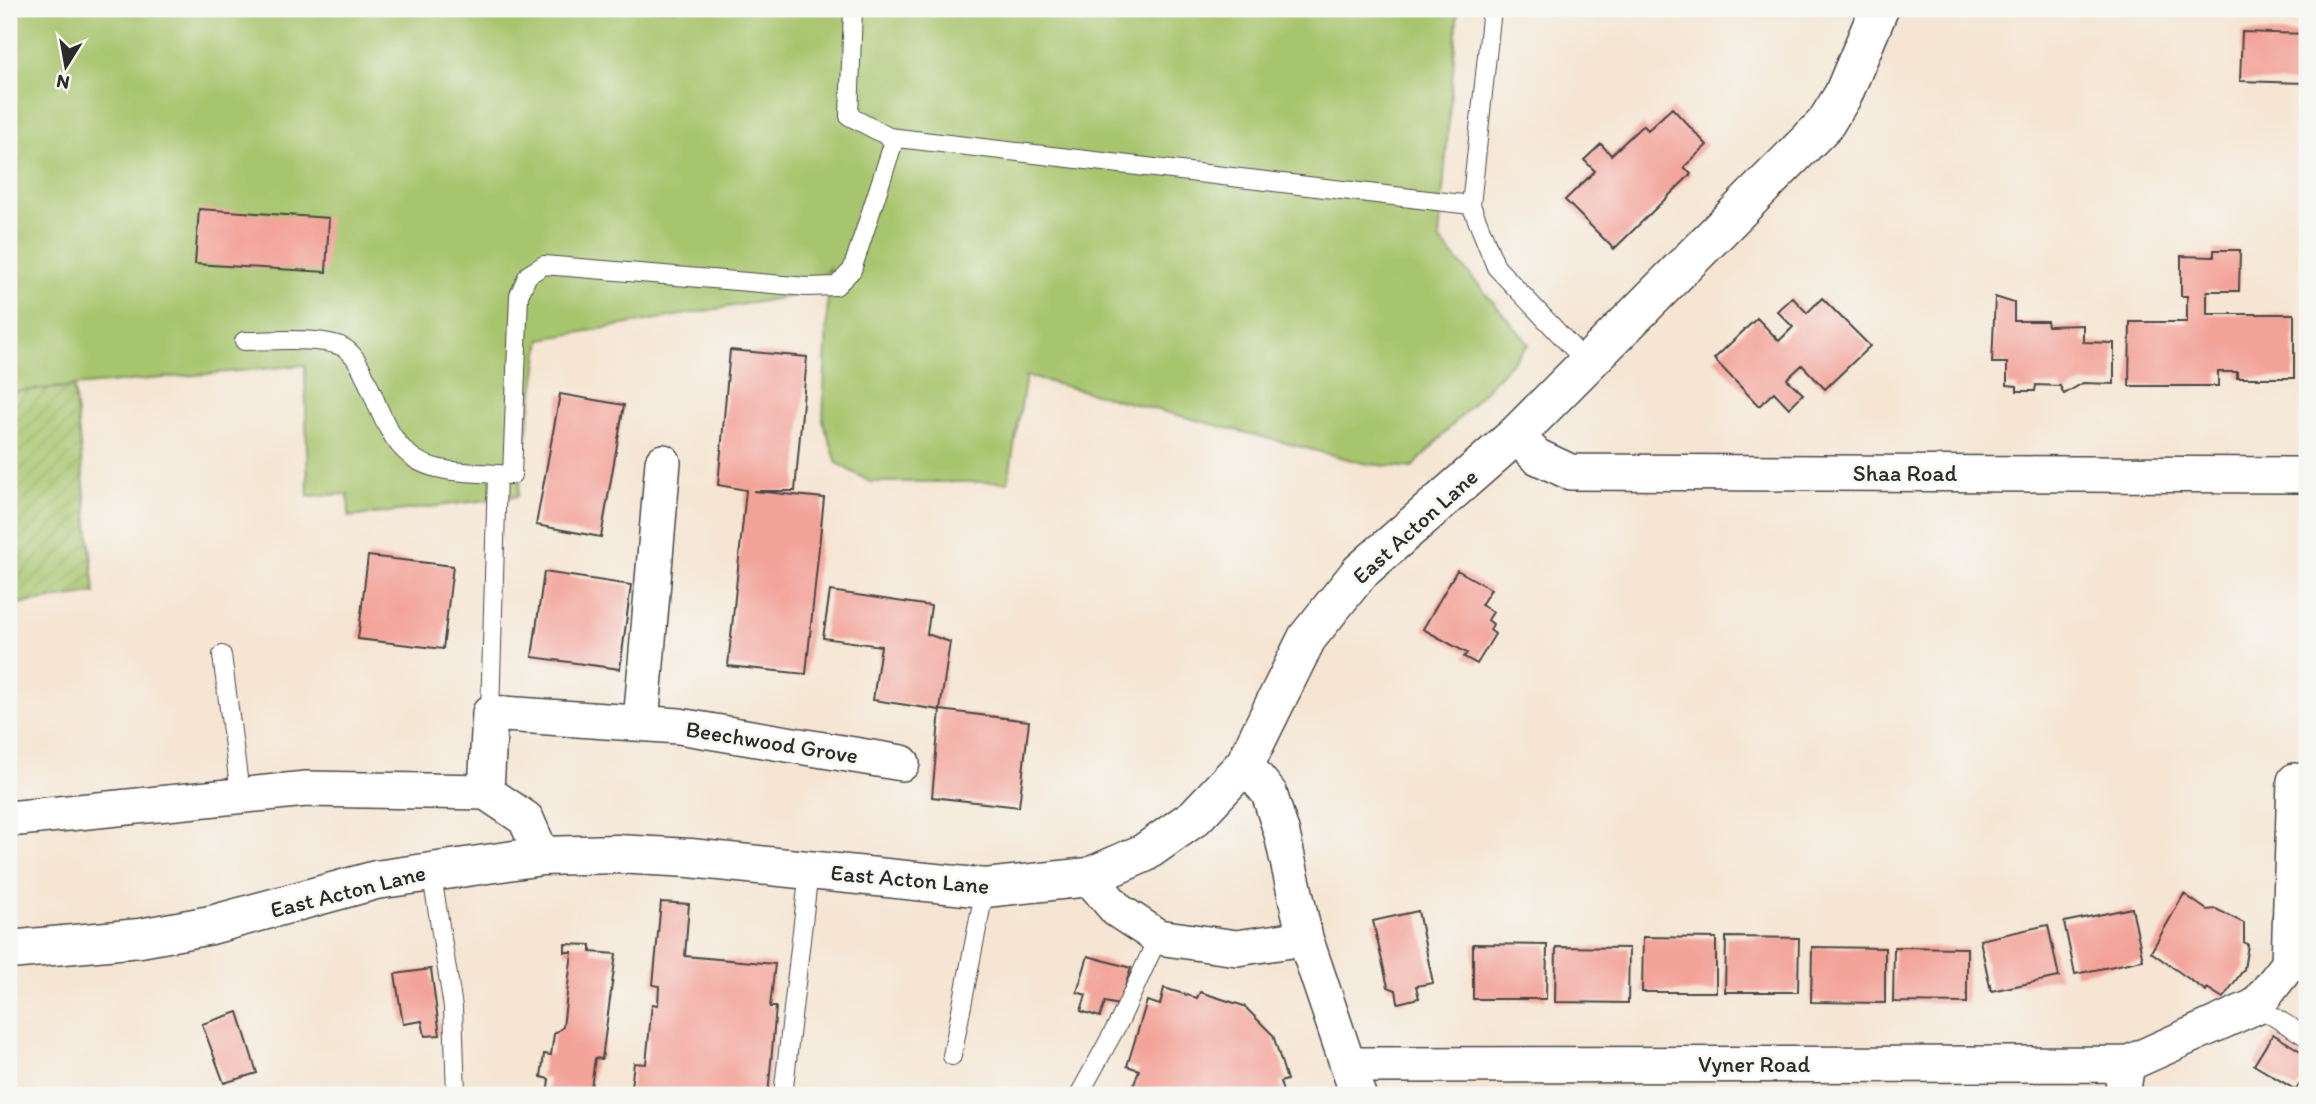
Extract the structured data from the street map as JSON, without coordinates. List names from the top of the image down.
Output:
{
  "streets": {
    "street": [
      "Shaa Road",
      "East Acton Lane",
      "Beechwood Grove",
      "Vyner Road"
    ]
  },
  "crossings": [
    ["Shaa Road", "East Acton Lane"]
  ],
  "north": "bottom"
}
